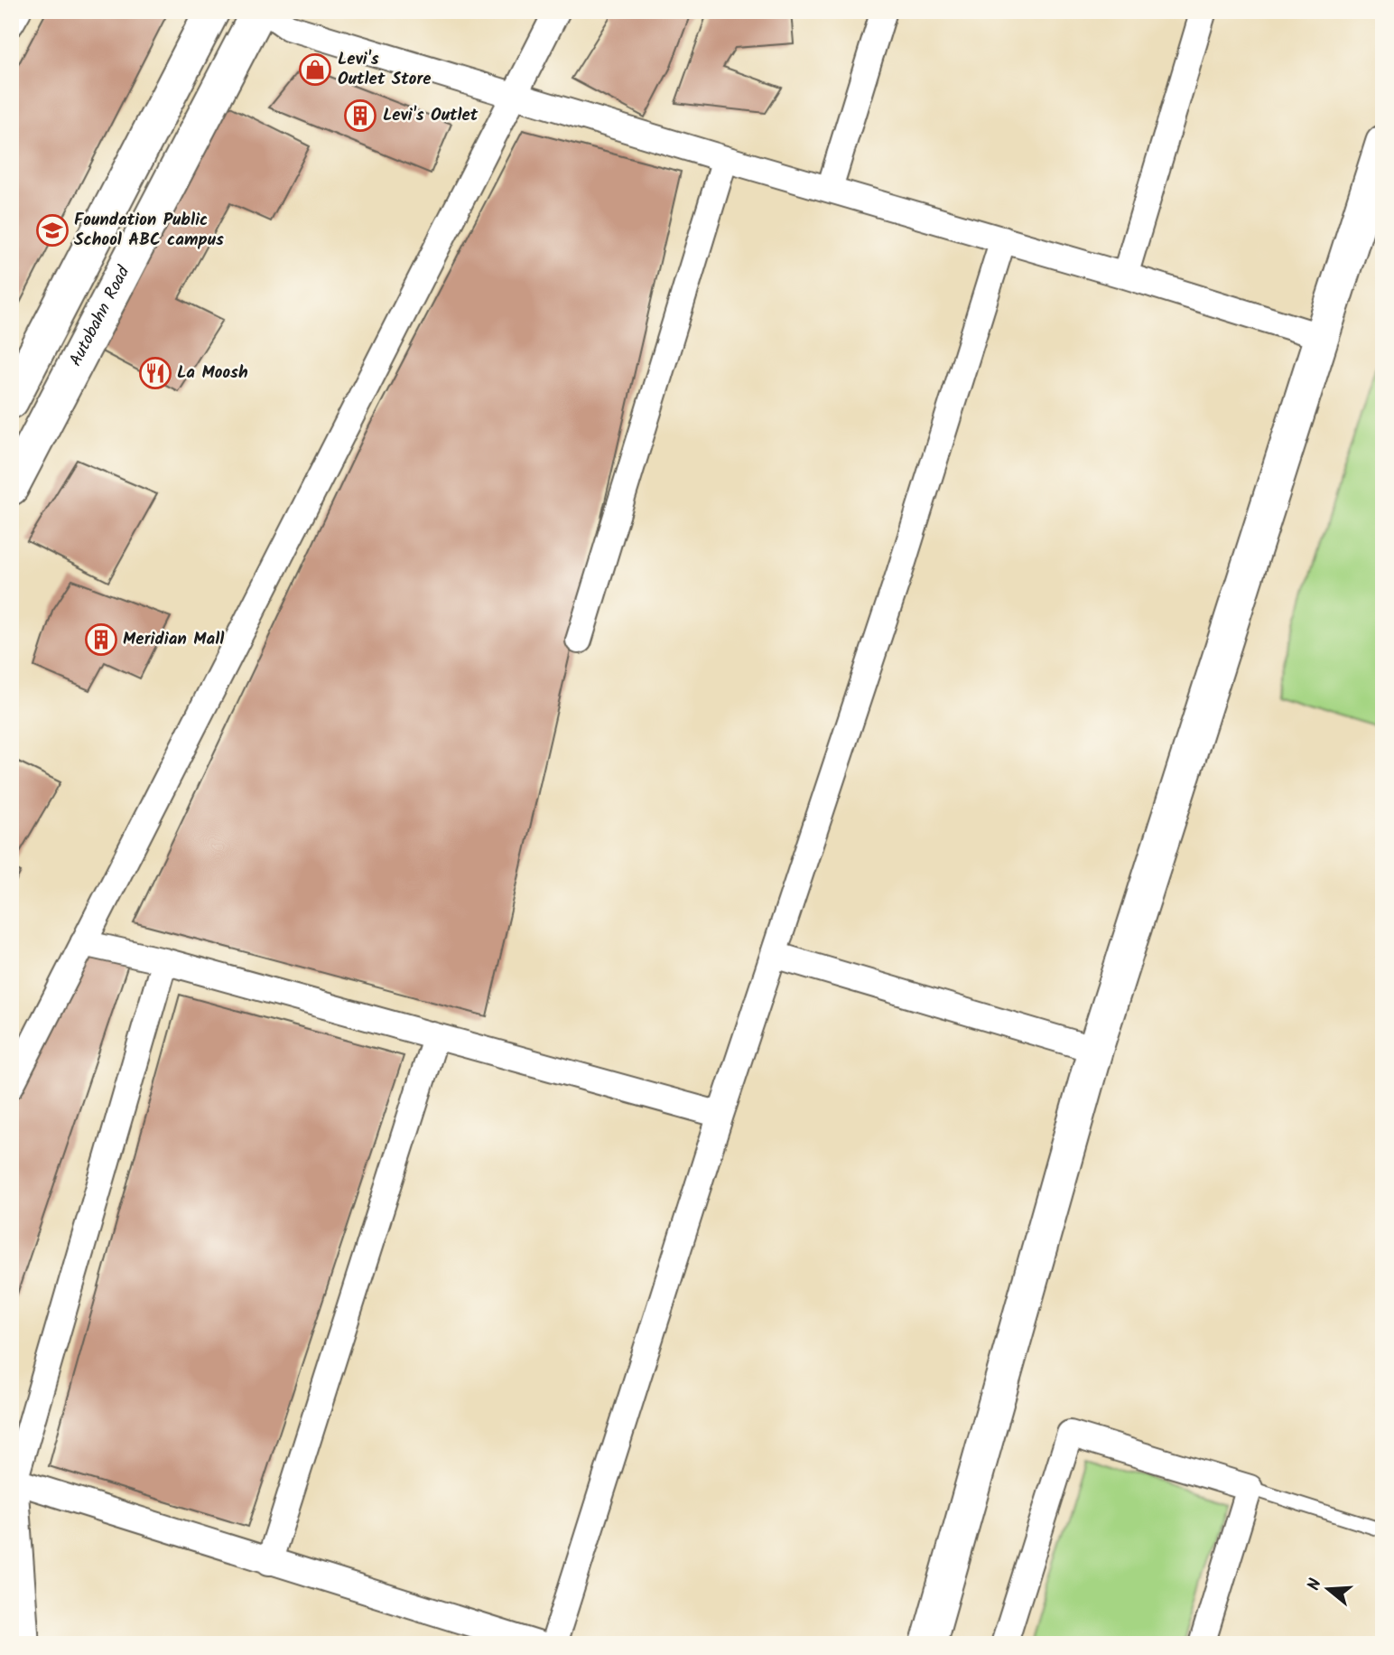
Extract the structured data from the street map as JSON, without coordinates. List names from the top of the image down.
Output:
{
  "streets": {
    "main road": ["Autobahn Road"]
  },
  "places": {
    "shop": ["Levi's Outlet Store"],
    "building": ["Levi's Outlet", "Meridian Mall"],
    "school or university": ["Foundation Public School ABC campus"],
    "restaurant": ["La Moosh"]
  },
  "north": "left"
}
